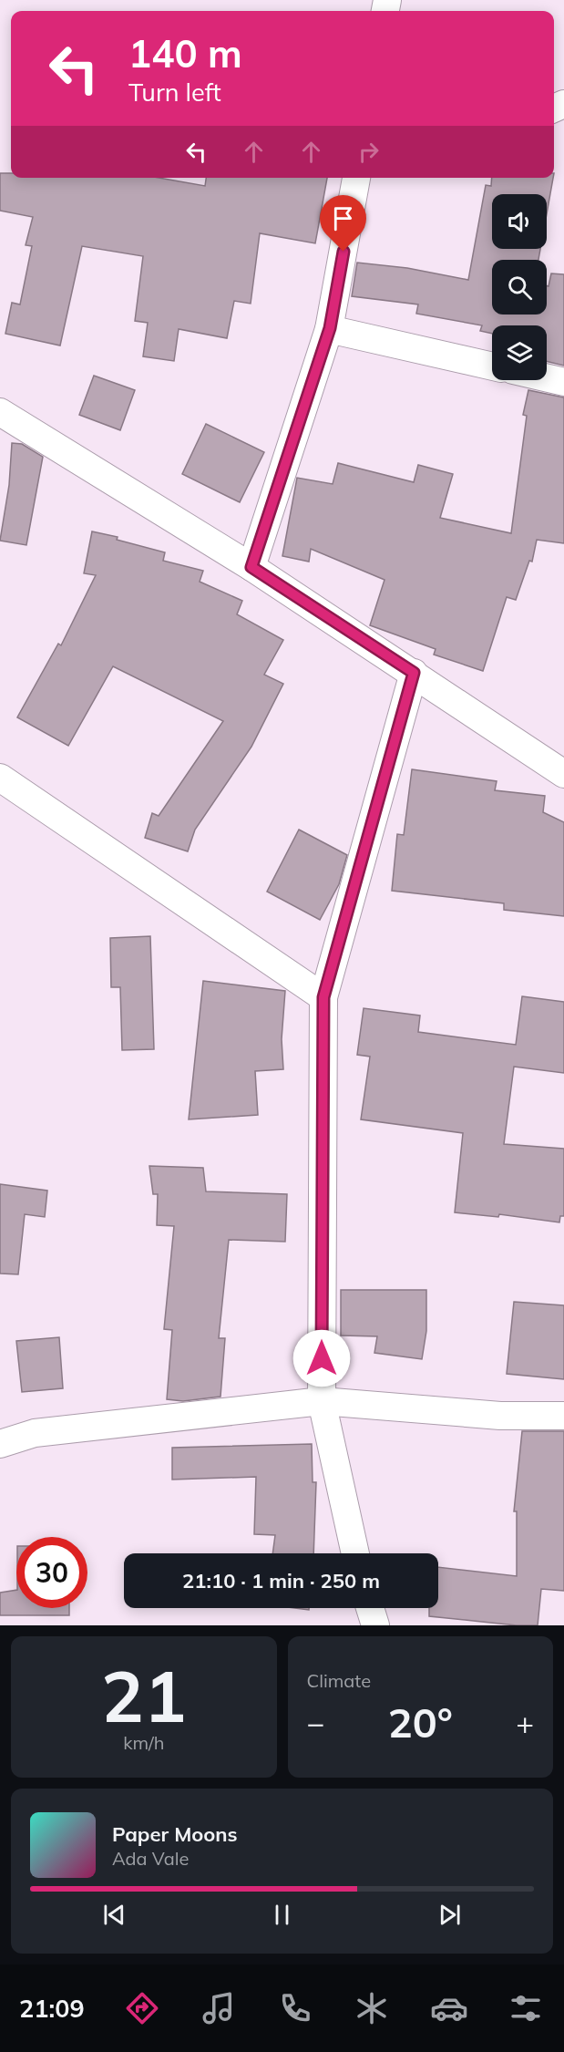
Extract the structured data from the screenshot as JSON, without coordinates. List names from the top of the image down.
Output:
{
  "page": {
    "turn": ["140 m", "Turn left"],
    "limit": "30",
    "trip": "21:10 · 1 min · 250 m",
    "tile": [
      ["21", "km/h"],
      "Climate"
    ],
    "heat": ["−", "20°", "+"],
    "song": ["Paper Moons", "Ada Vale"],
    "tabs": "21:09"
  }
}
